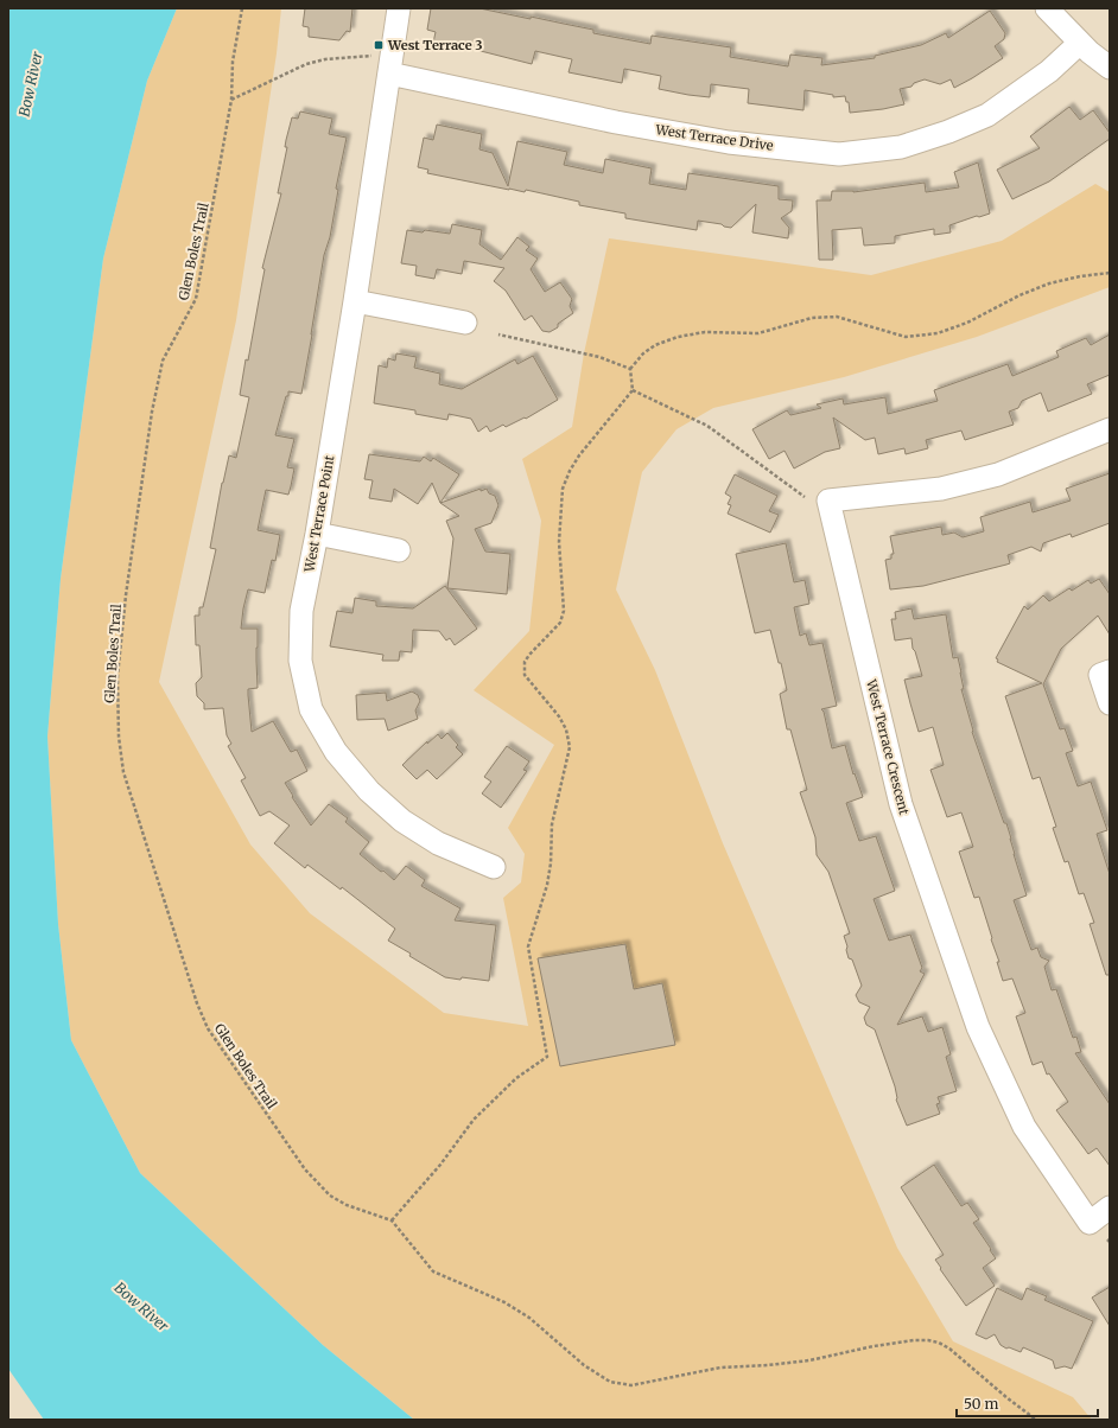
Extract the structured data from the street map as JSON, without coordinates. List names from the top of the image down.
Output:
{
  "streets": {
    "street": ["West Terrace Drive", "West Terrace Point", "West Terrace Crescent"],
    "path": ["Glen Boles Trail"]
  },
  "crossings": [
    ["West Terrace Drive", "West Terrace Point"]
  ],
  "water": ["Bow River"],
  "places": {
    "transit": ["West Terrace 3"]
  },
  "scale_bar": "50 m"
}
